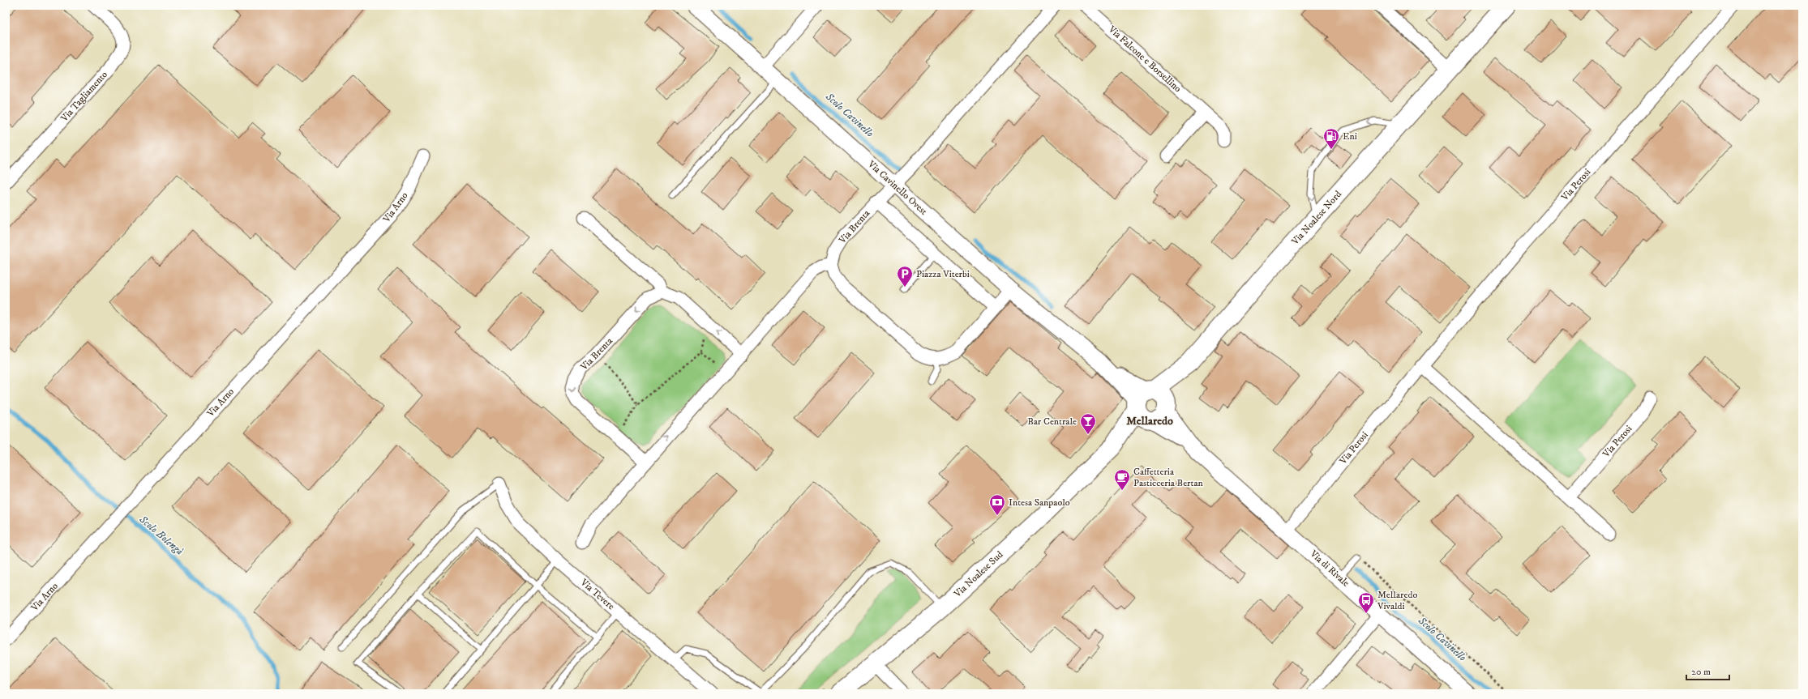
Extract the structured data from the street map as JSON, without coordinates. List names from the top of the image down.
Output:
{
  "streets": {
    "main road": ["Via Noalese Nord", "Via Noalese Sud"],
    "street": [
      "Via Falcone e Borsellino",
      "Via Tagliamento",
      "Via Perosi",
      "Via Cavinello Ovest",
      "Via Arno",
      "Via Brenta",
      "Via di Rivale",
      "Via Tevere"
    ]
  },
  "crossings": [
    ["Via Perosi", "Via di Rivale"],
    ["Via Cavinello Ovest", "Via Noalese Nord"],
    ["Via Cavinello Ovest", "Via Brenta"],
    ["Via Cavinello Ovest", "Via di Rivale"],
    ["Via Cavinello Ovest", "Via Noalese Sud"],
    ["Via Noalese Nord", "Via di Rivale"],
    ["Via Noalese Nord", "Via Noalese Sud"],
    ["Via di Rivale", "Via Noalese Sud"]
  ],
  "districts": ["Mellaredo"],
  "water": ["Scolo Cavinello", "Scolo Bolengà"],
  "places": {
    "fuel station": ["Eni"],
    "parking": ["Piazza Viterbi"],
    "bar": ["Bar Centrale"],
    "cafe": ["Caffetteria Pasticceria Bertan"],
    "bank": ["Intesa Sanpaolo"],
    "bus stop": ["Mellaredo Vivaldi"]
  },
  "scale_bar": "20 m"
}
